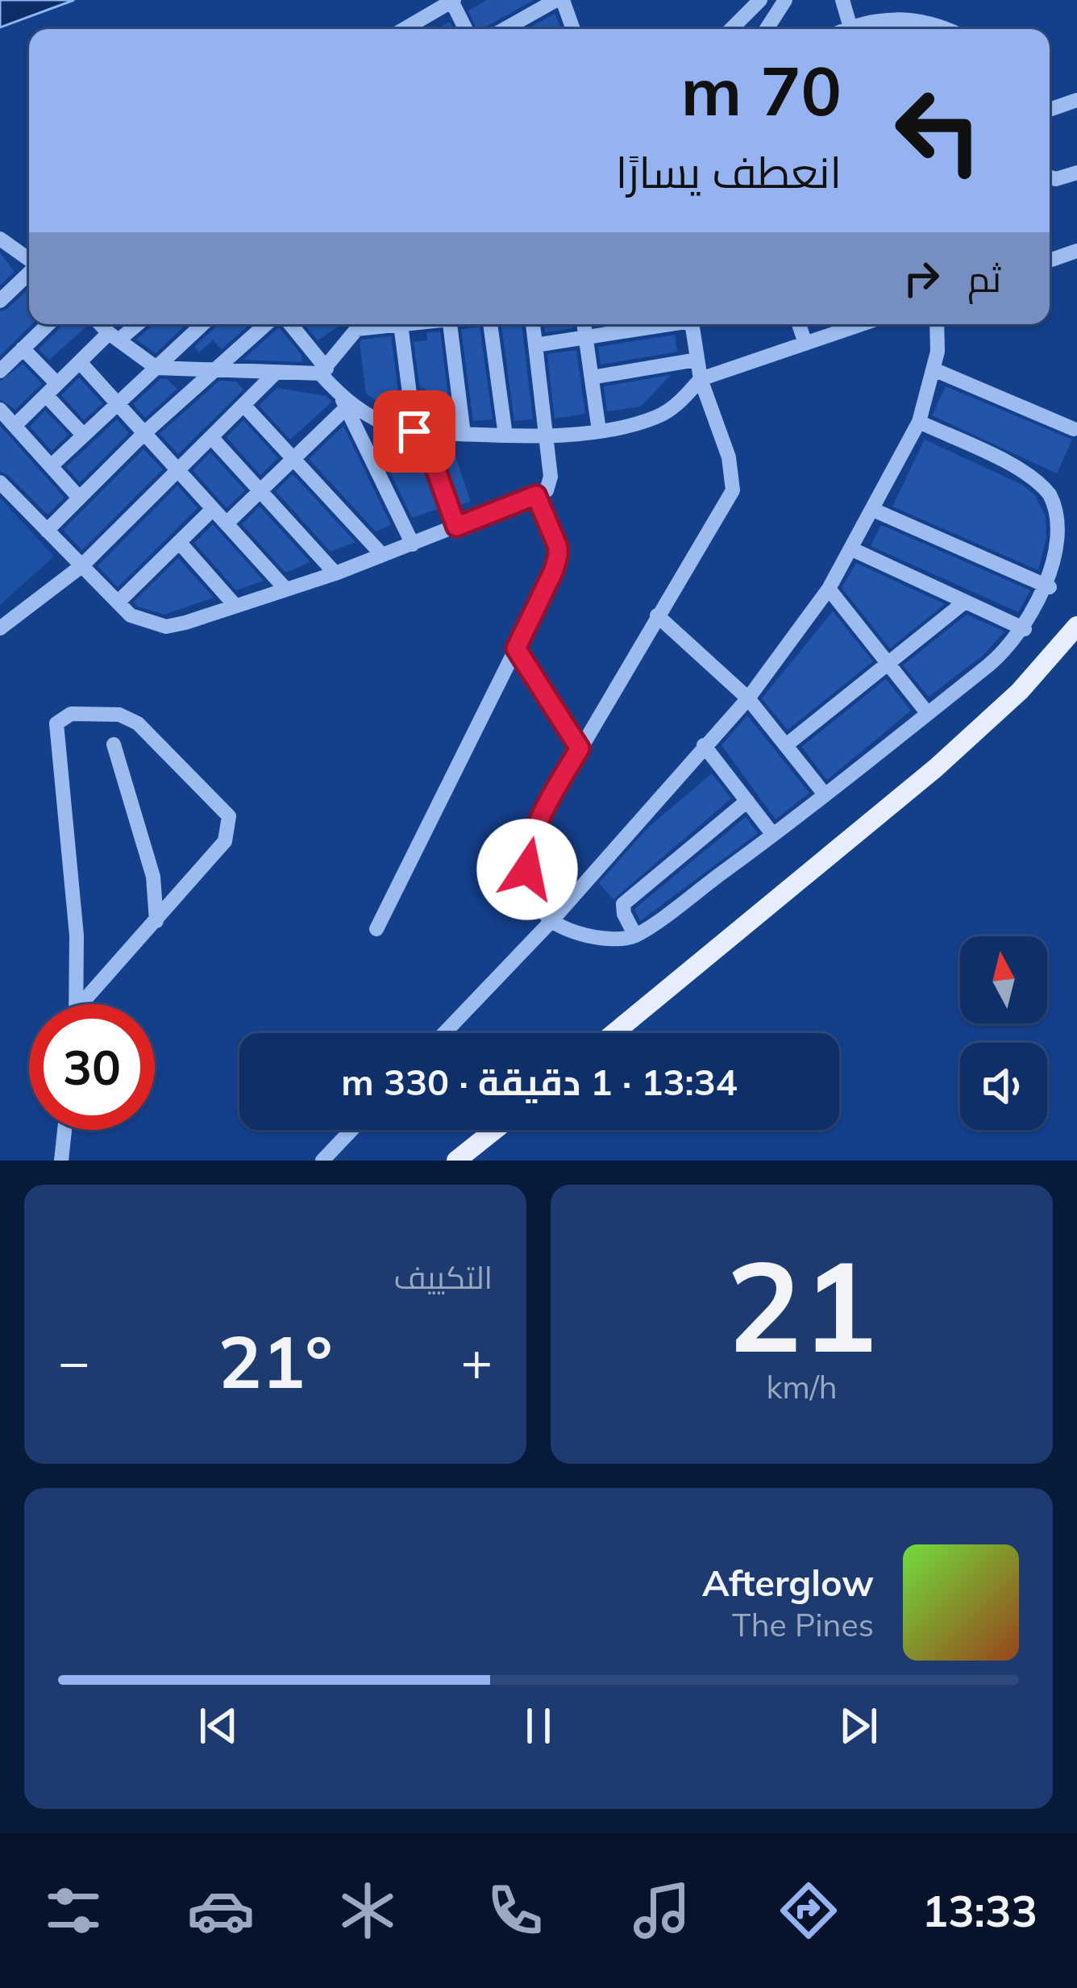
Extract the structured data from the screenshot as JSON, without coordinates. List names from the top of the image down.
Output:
{
  "north": "top",
  "page": {
    "turn": ["70 m", "انعطف يسارًا"],
    "then": "ثم",
    "limit": "30",
    "trip": "13:34 · 1 دقيقة · 330 m",
    "tile": [
      ["21", "km/h"],
      "التكييف"
    ],
    "heat": ["−", "21°", "+"],
    "song": ["Afterglow", "The Pines"],
    "tabs": "13:33"
  }
}
